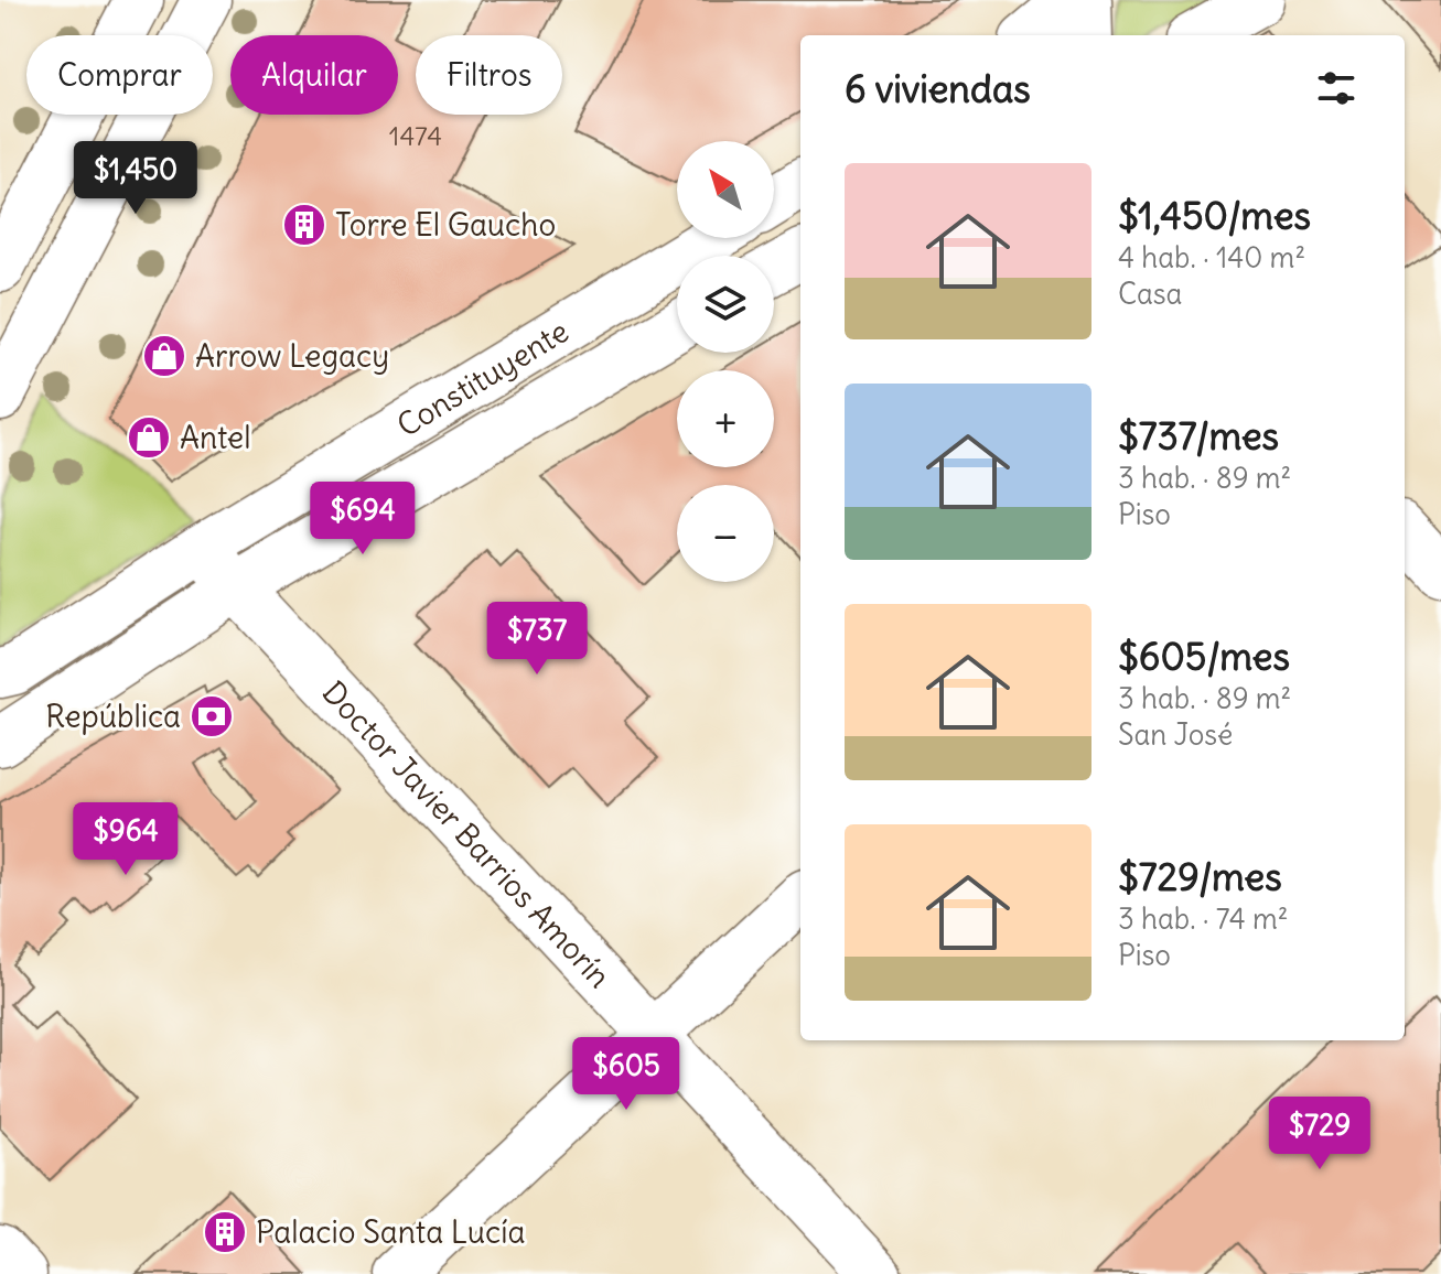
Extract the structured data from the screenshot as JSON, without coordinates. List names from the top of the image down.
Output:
{
  "streets": {
    "street": ["Constituyente", "Doctor Javier Barrios Amorín"]
  },
  "crossings": [
    ["Constituyente", "Doctor Javier Barrios Amorín"]
  ],
  "places": {
    "building": ["Torre El Gaucho", "Palacio Santa Lucía"],
    "shop": ["Arrow Legacy", "Antel"],
    "bank": ["República"]
  },
  "house_numbers": ["1474"],
  "north": "top left",
  "page": {
    "chip": ["Comprar", "Alquilar", "Filtros"],
    "heading": "6 viviendas",
    "map_buttons": ["+", "−"],
    "price": [
      "$1,450",
      "$694",
      "$737",
      "$964",
      "$605",
      "$729"
    ],
    "list": [
      {
        "name": "$1,450/mes",
        "note": "4 hab. · 140 m² · Casa"
      },
      {
        "name": "$737/mes",
        "note": "3 hab. · 89 m² · Piso"
      },
      {
        "name": "$605/mes",
        "note": "3 hab. · 89 m² · San José"
      },
      {
        "name": "$729/mes",
        "note": "3 hab. · 74 m² · Piso"
      }
    ]
  }
}
